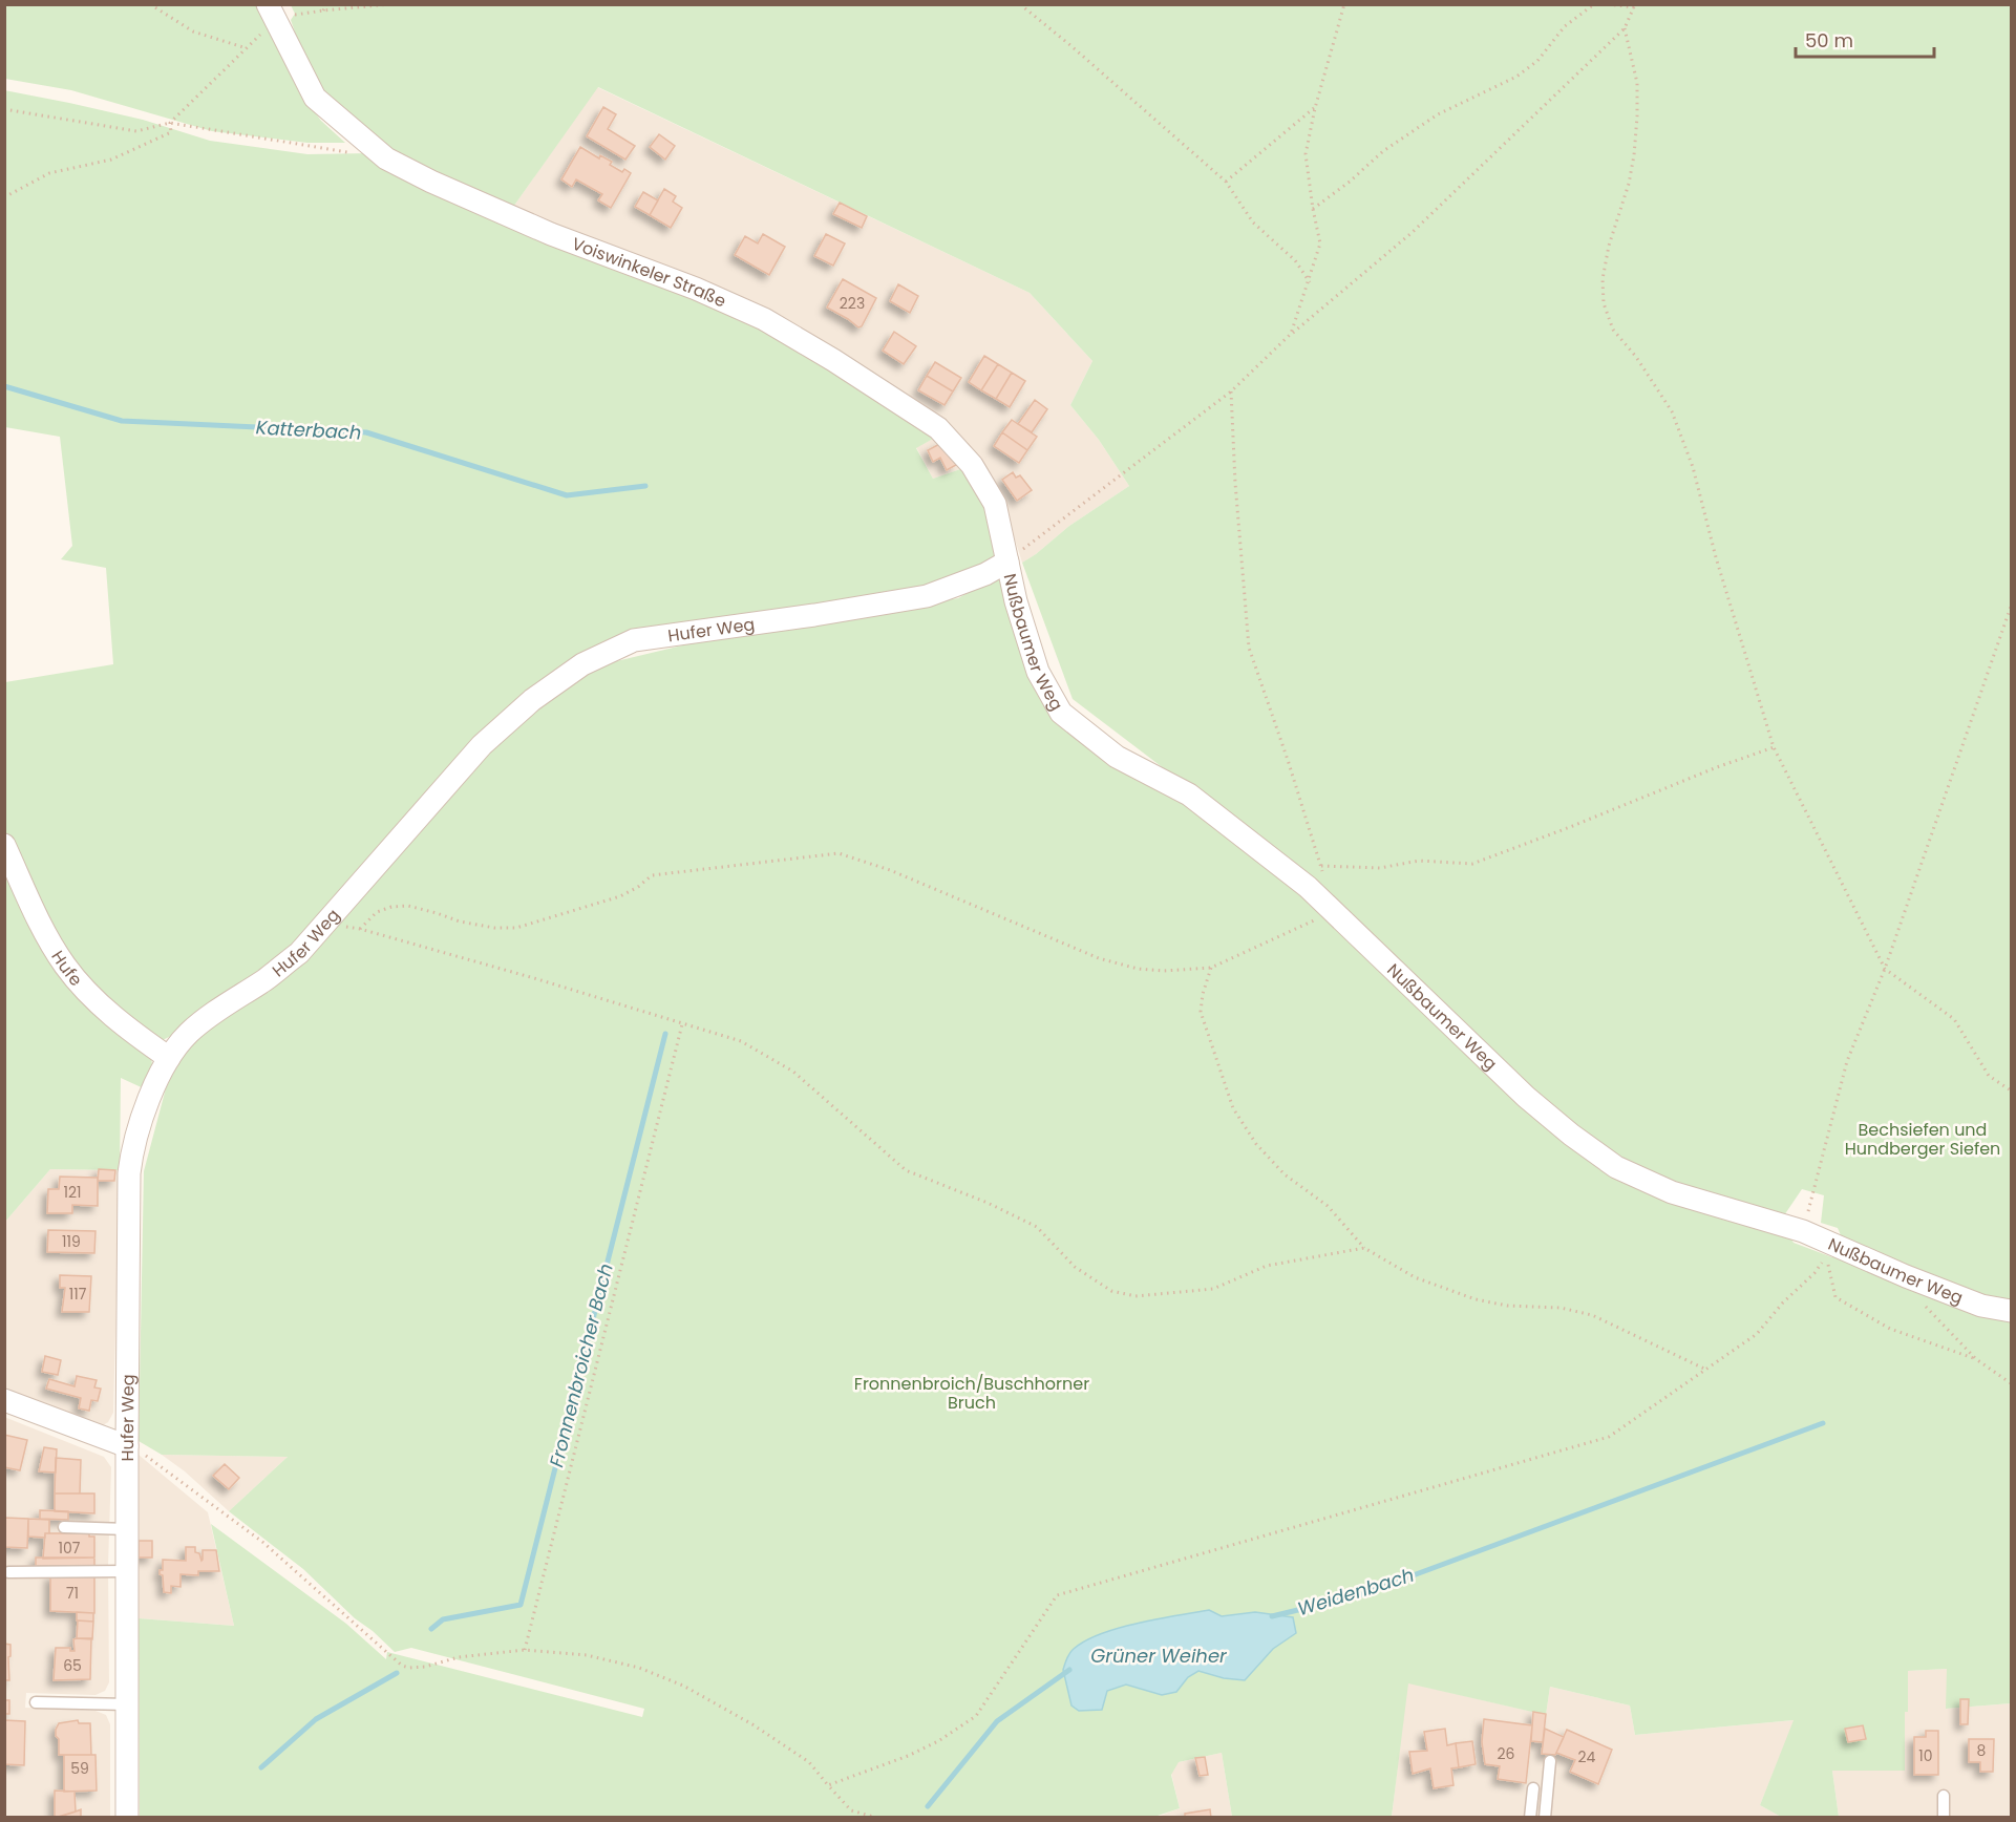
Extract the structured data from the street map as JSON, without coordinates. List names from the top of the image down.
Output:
{
  "streets": {
    "street": [
      "Voiswinkeler Straße",
      "Hufer Weg",
      "Nußbaumer Weg",
      "Hufe"
    ]
  },
  "crossings": [
    ["Voiswinkeler Straße", "Hufer Weg"],
    ["Voiswinkeler Straße", "Nußbaumer Weg"],
    ["Hufer Weg", "Nußbaumer Weg"],
    ["Hufer Weg", "Hufe"]
  ],
  "water": [
    "Katterbach",
    "Fronnenbroicher Bach",
    "Weidenbach",
    "Grüner Weiher"
  ],
  "parks": ["Bechsiefen und Hundberger Siefen", "Fronnenbroich/Buschhorner Bruch"],
  "house_numbers": [
    "223",
    "121",
    "119",
    "117",
    "107",
    "71",
    "65",
    "8",
    "26",
    "10",
    "24",
    "59"
  ],
  "scale_bar": "50 m"
}
